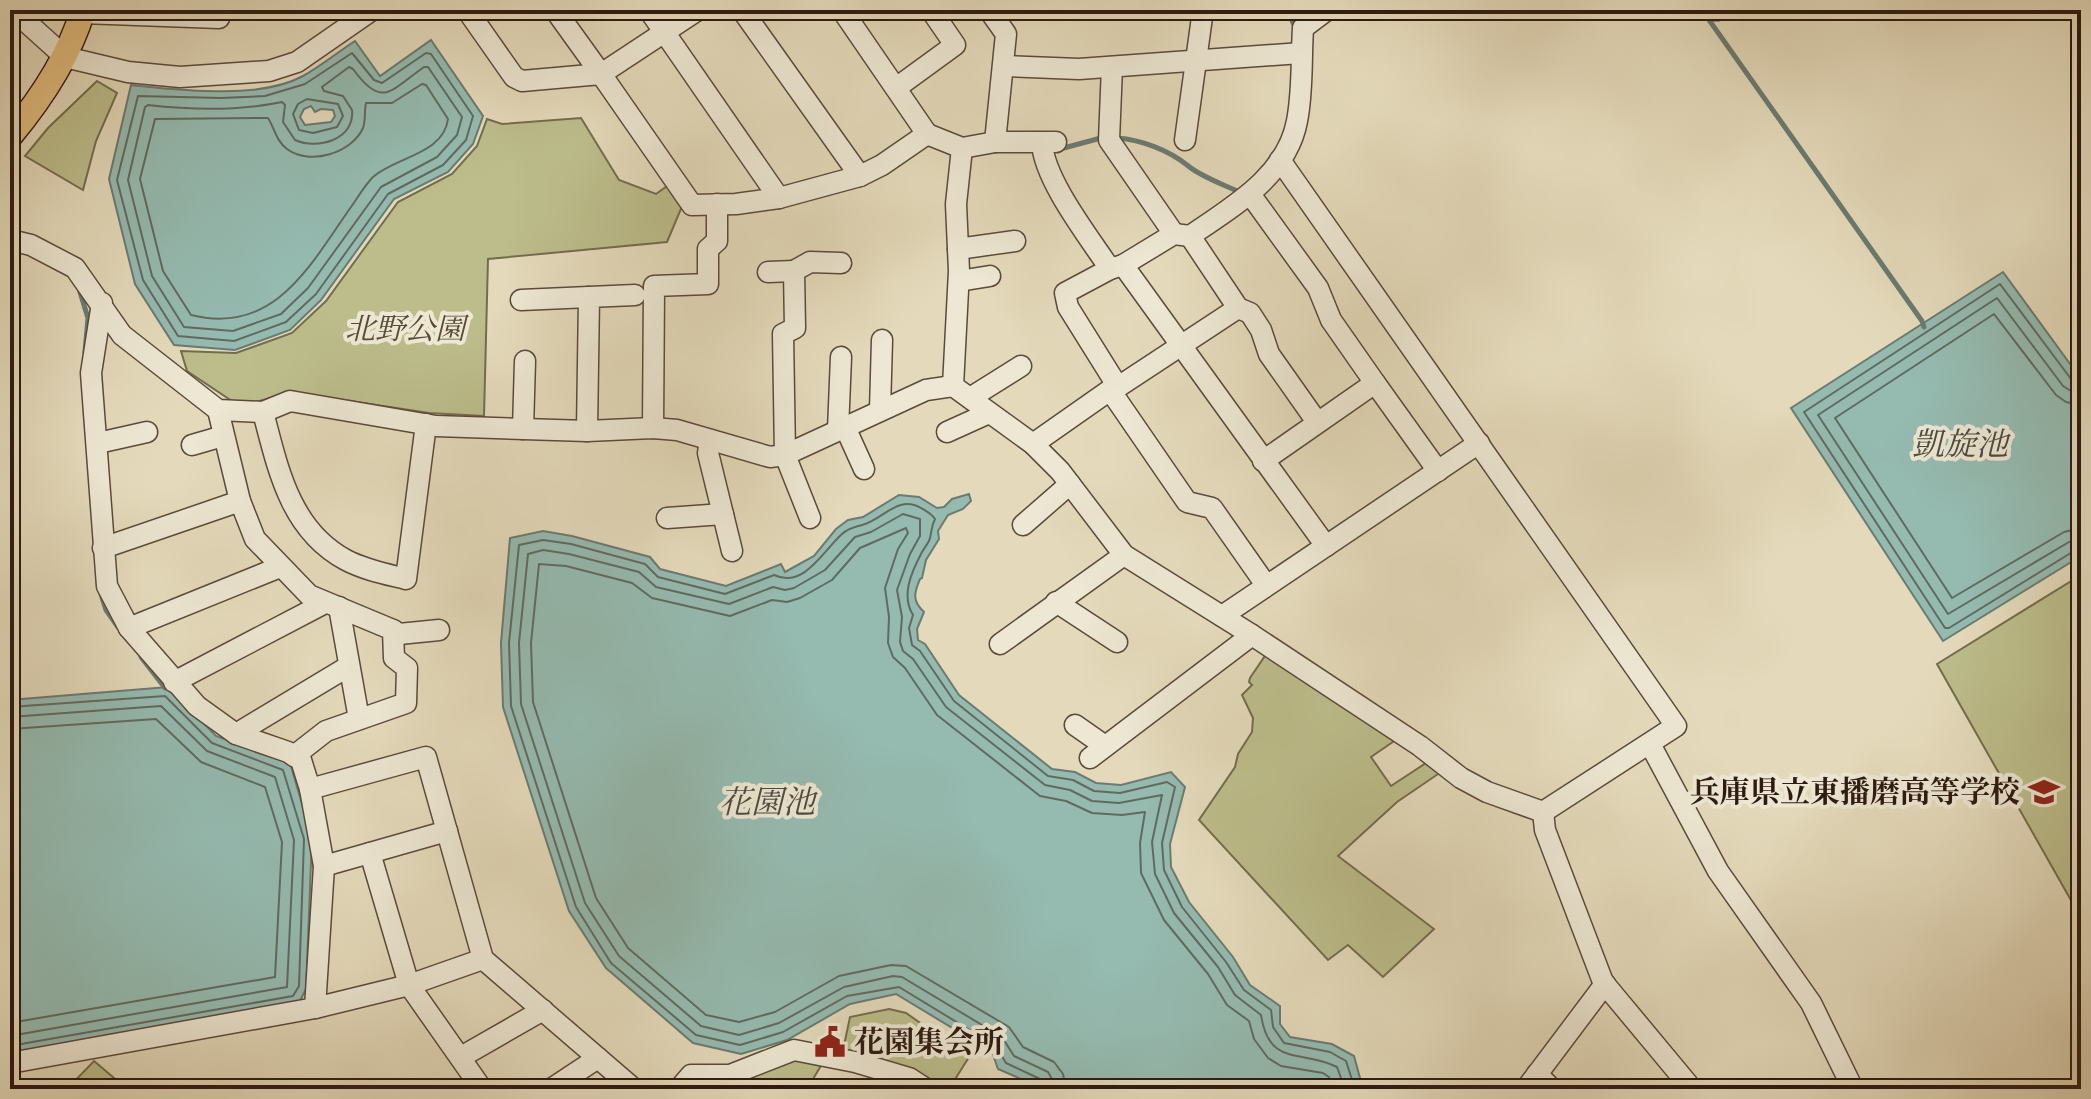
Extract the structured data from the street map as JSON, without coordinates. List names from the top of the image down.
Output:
{
  "water": ["凱旋池", "花園池"],
  "parks": ["北野公園"],
  "places": {
    "school or university": ["兵庫県立東播磨高等学校"],
    "public building": ["花園集会所"]
  }
}
